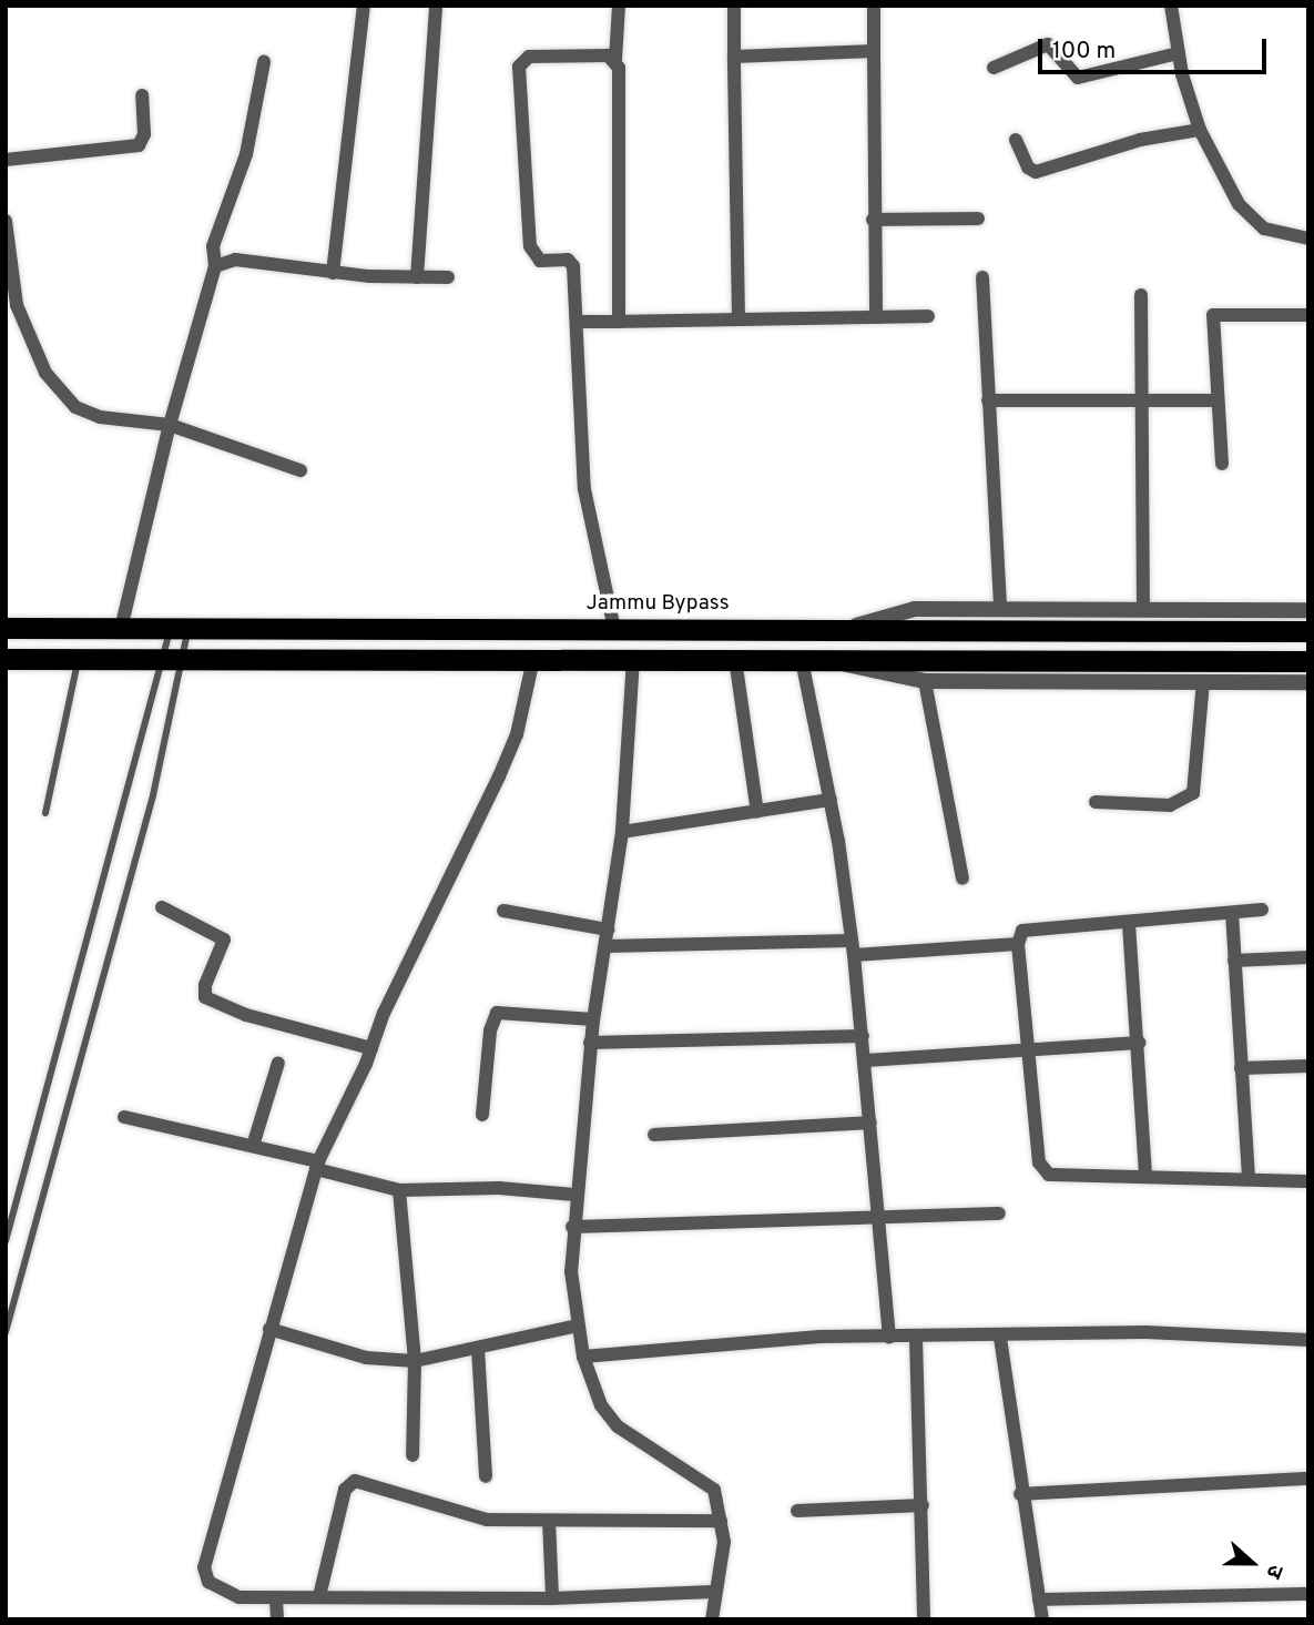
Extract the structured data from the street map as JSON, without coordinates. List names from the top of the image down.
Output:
{
  "streets": {
    "highway": ["Jammu Bypass"]
  },
  "scale_bar": "100 m",
  "north": "right"
}
